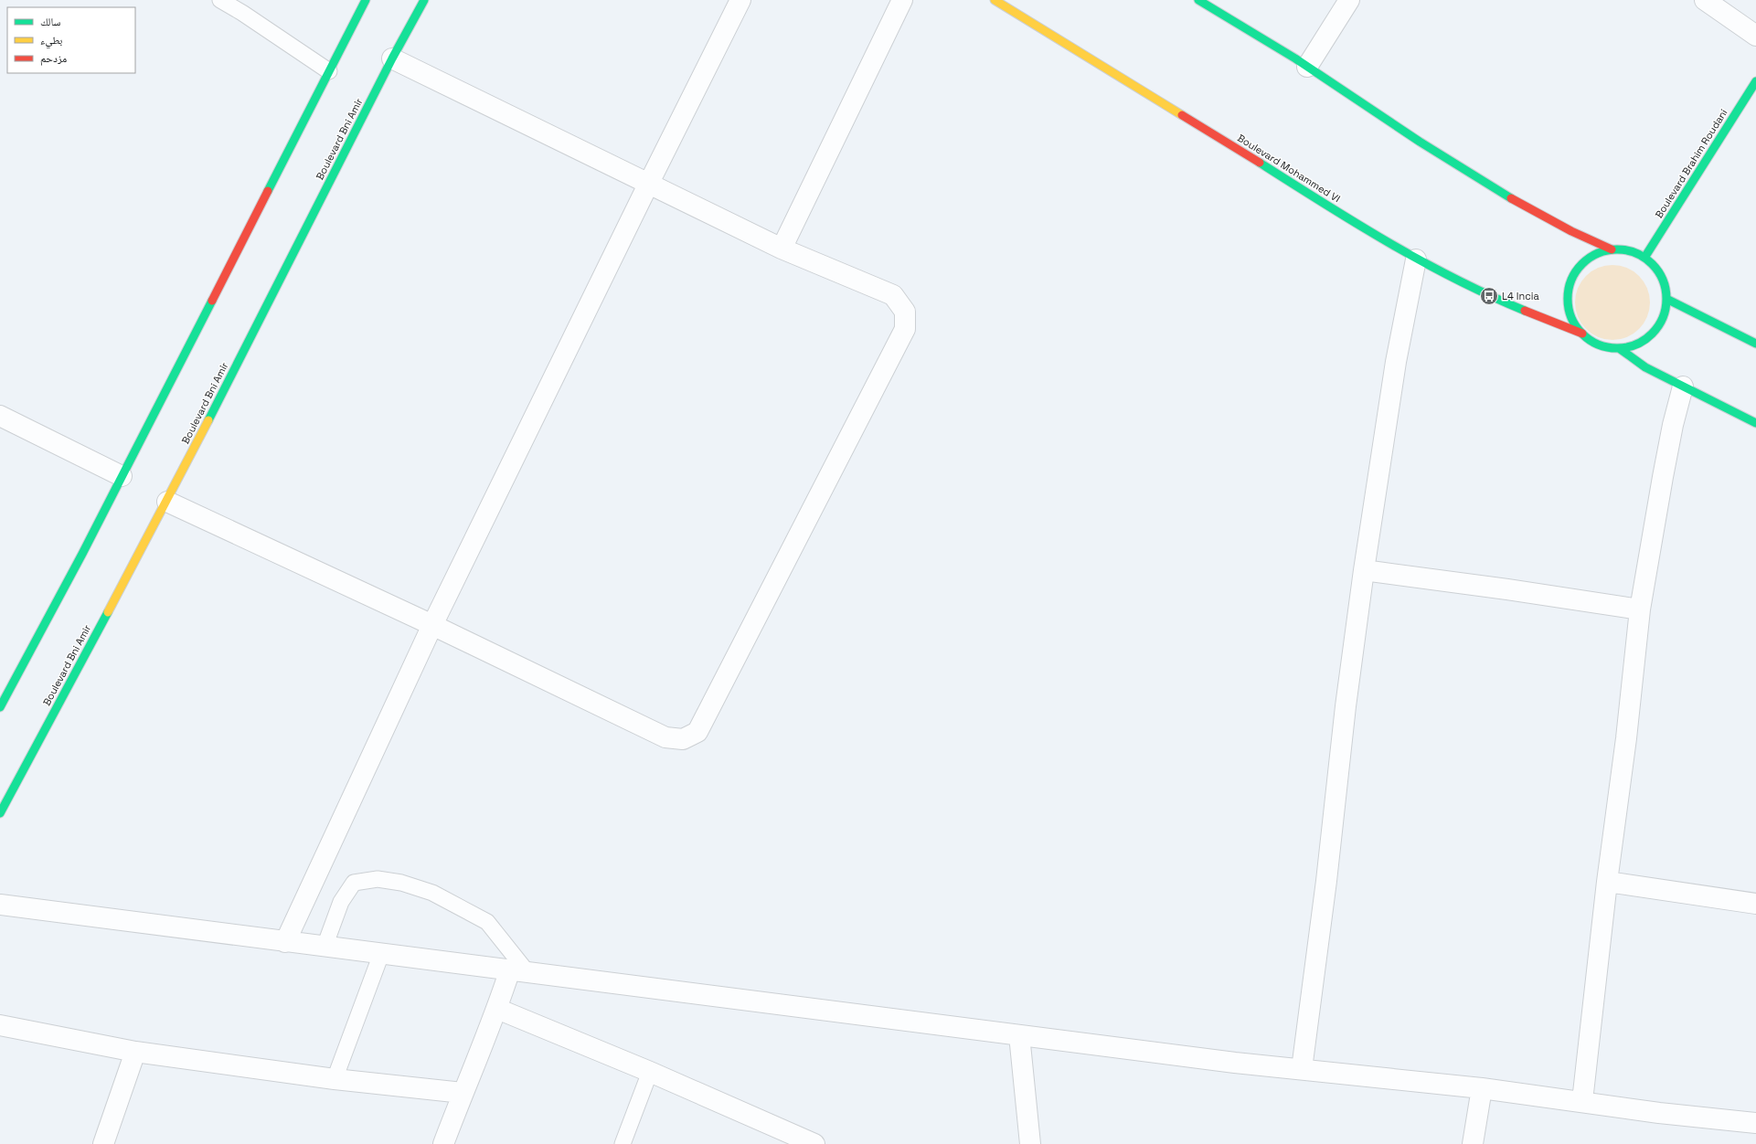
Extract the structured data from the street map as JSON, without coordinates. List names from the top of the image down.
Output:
{
  "streets": {
    "main road": ["Boulevard Bni Amir", "Boulevard Brahim Roudani", "Boulevard Mohammed VI"]
  },
  "crossings": [
    ["Boulevard Brahim Roudani", "Boulevard Mohammed VI"]
  ],
  "places": {
    "bus stop": ["L4 Incia"]
  },
  "legend": ["سالك", "بطيء", "مزدحم"]
}
